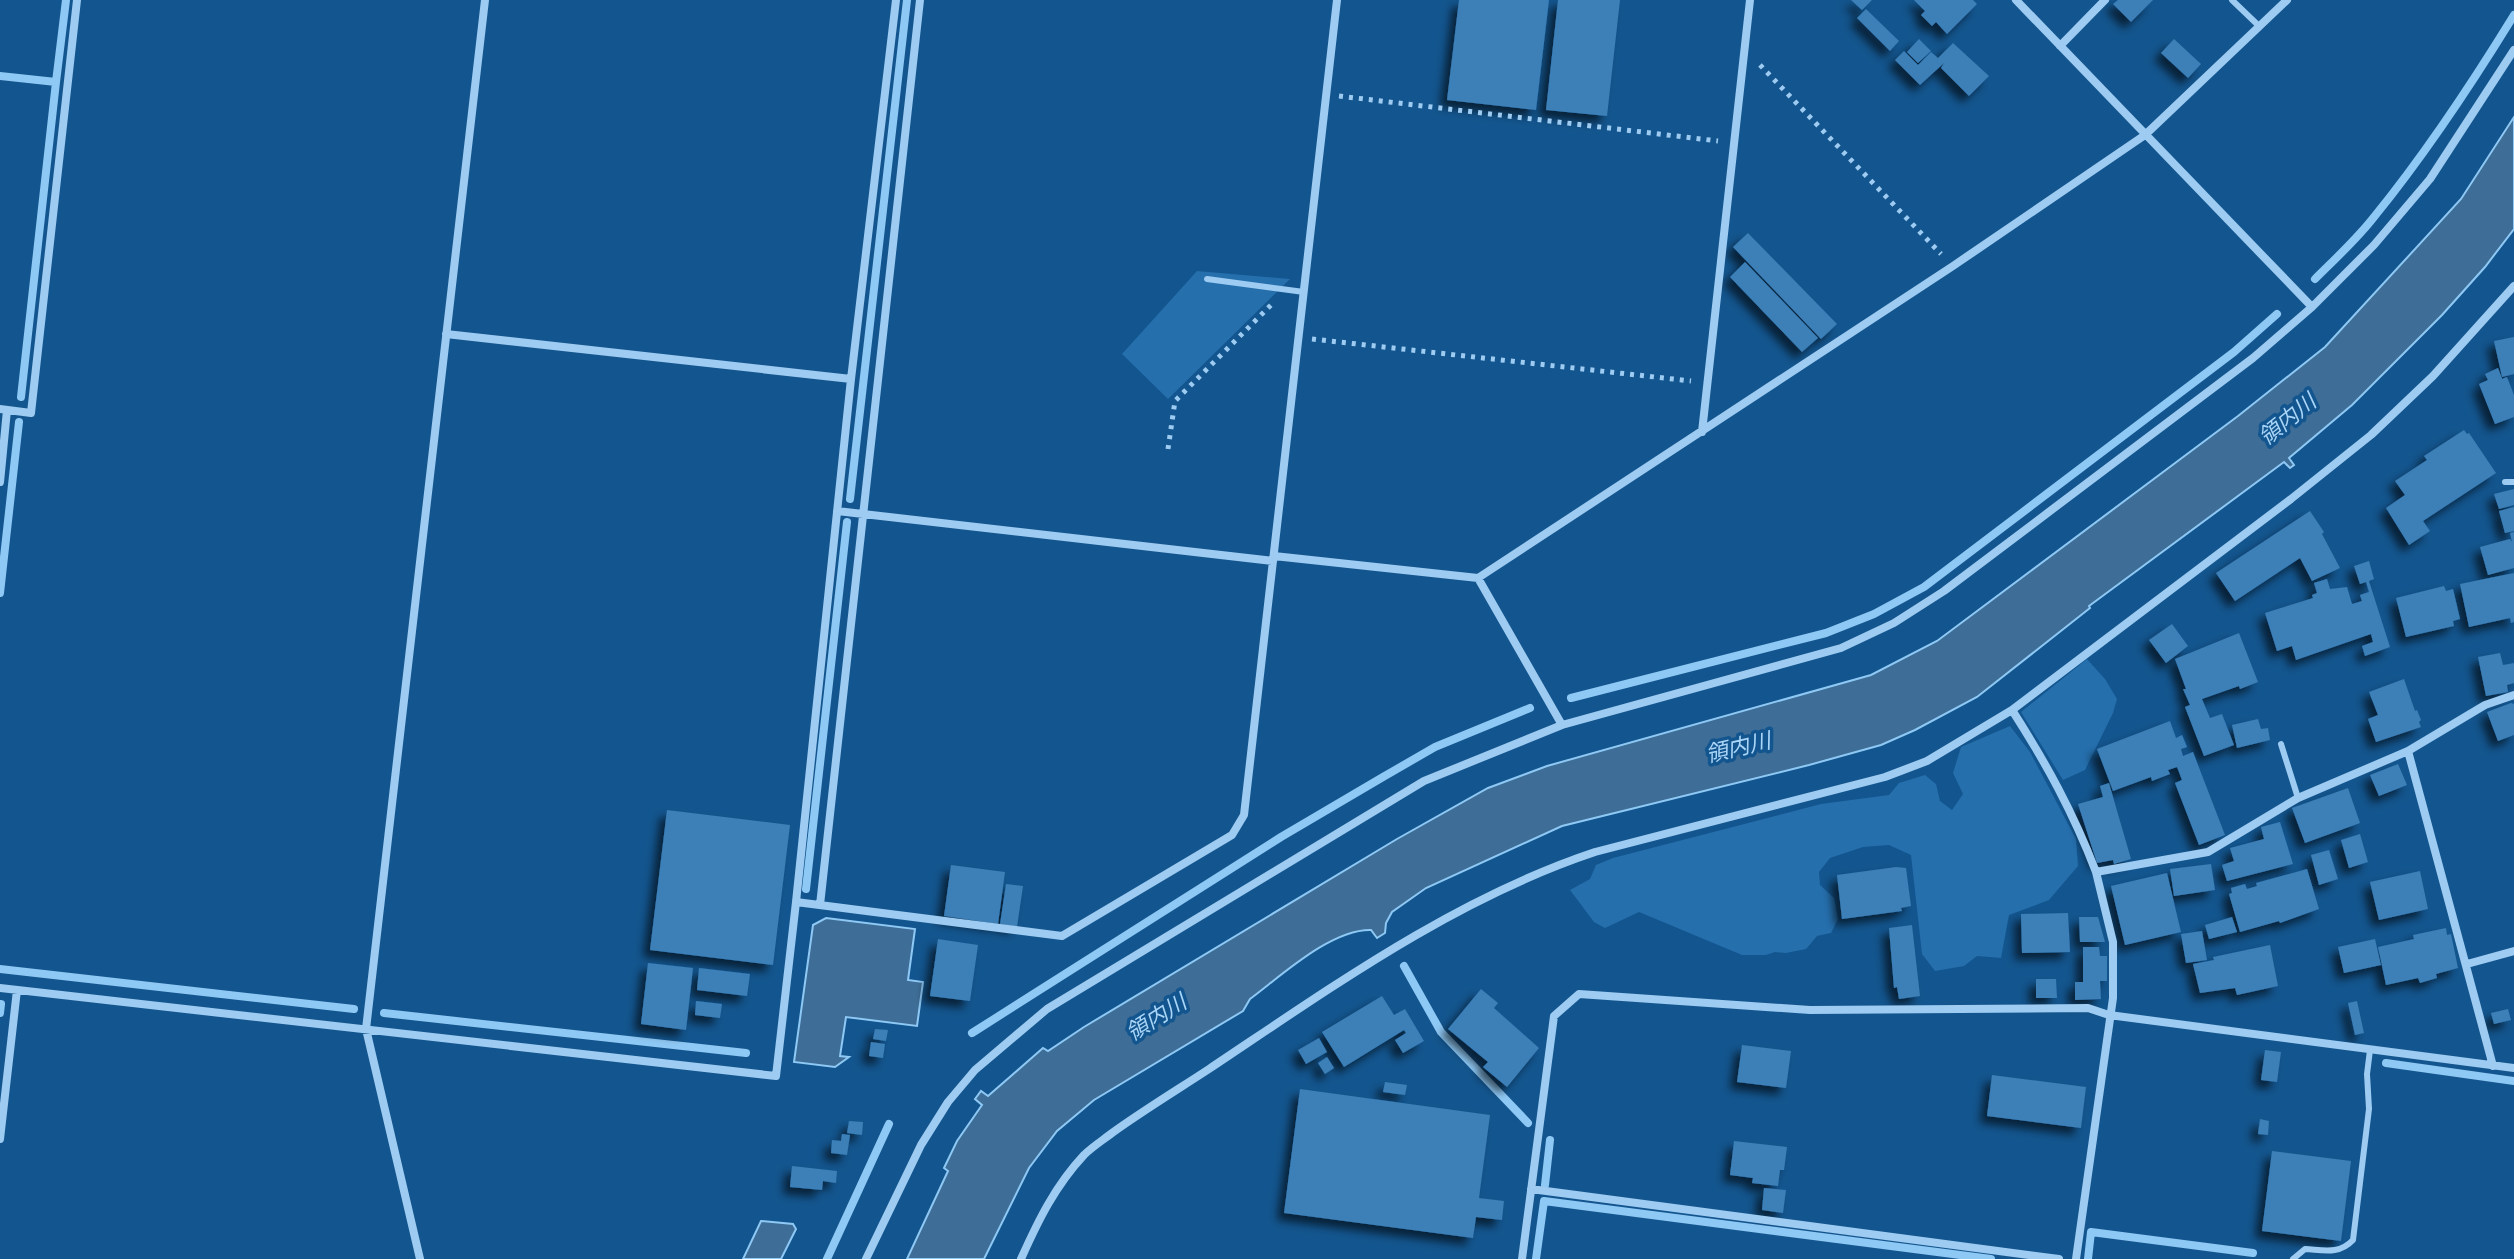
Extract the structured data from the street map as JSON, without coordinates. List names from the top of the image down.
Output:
{
  "water": ["領内川"]
}
